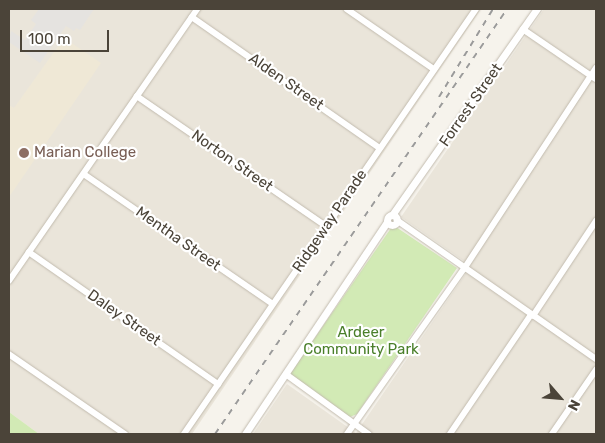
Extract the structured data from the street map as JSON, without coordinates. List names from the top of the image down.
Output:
{
  "streets": {
    "street": [
      "Alden Street",
      "Forrest Street",
      "Norton Street",
      "Ridgeway Parade",
      "Mentha Street",
      "Daley Street"
    ]
  },
  "crossings": [
    ["Alden Street", "Ridgeway Parade"],
    ["Norton Street", "Ridgeway Parade"],
    ["Ridgeway Parade", "Mentha Street"],
    ["Ridgeway Parade", "Daley Street"]
  ],
  "parks": ["Ardeer Community Park"],
  "places": ["Marian College"],
  "scale_bar": "100 m",
  "north": "bottom right"
}
